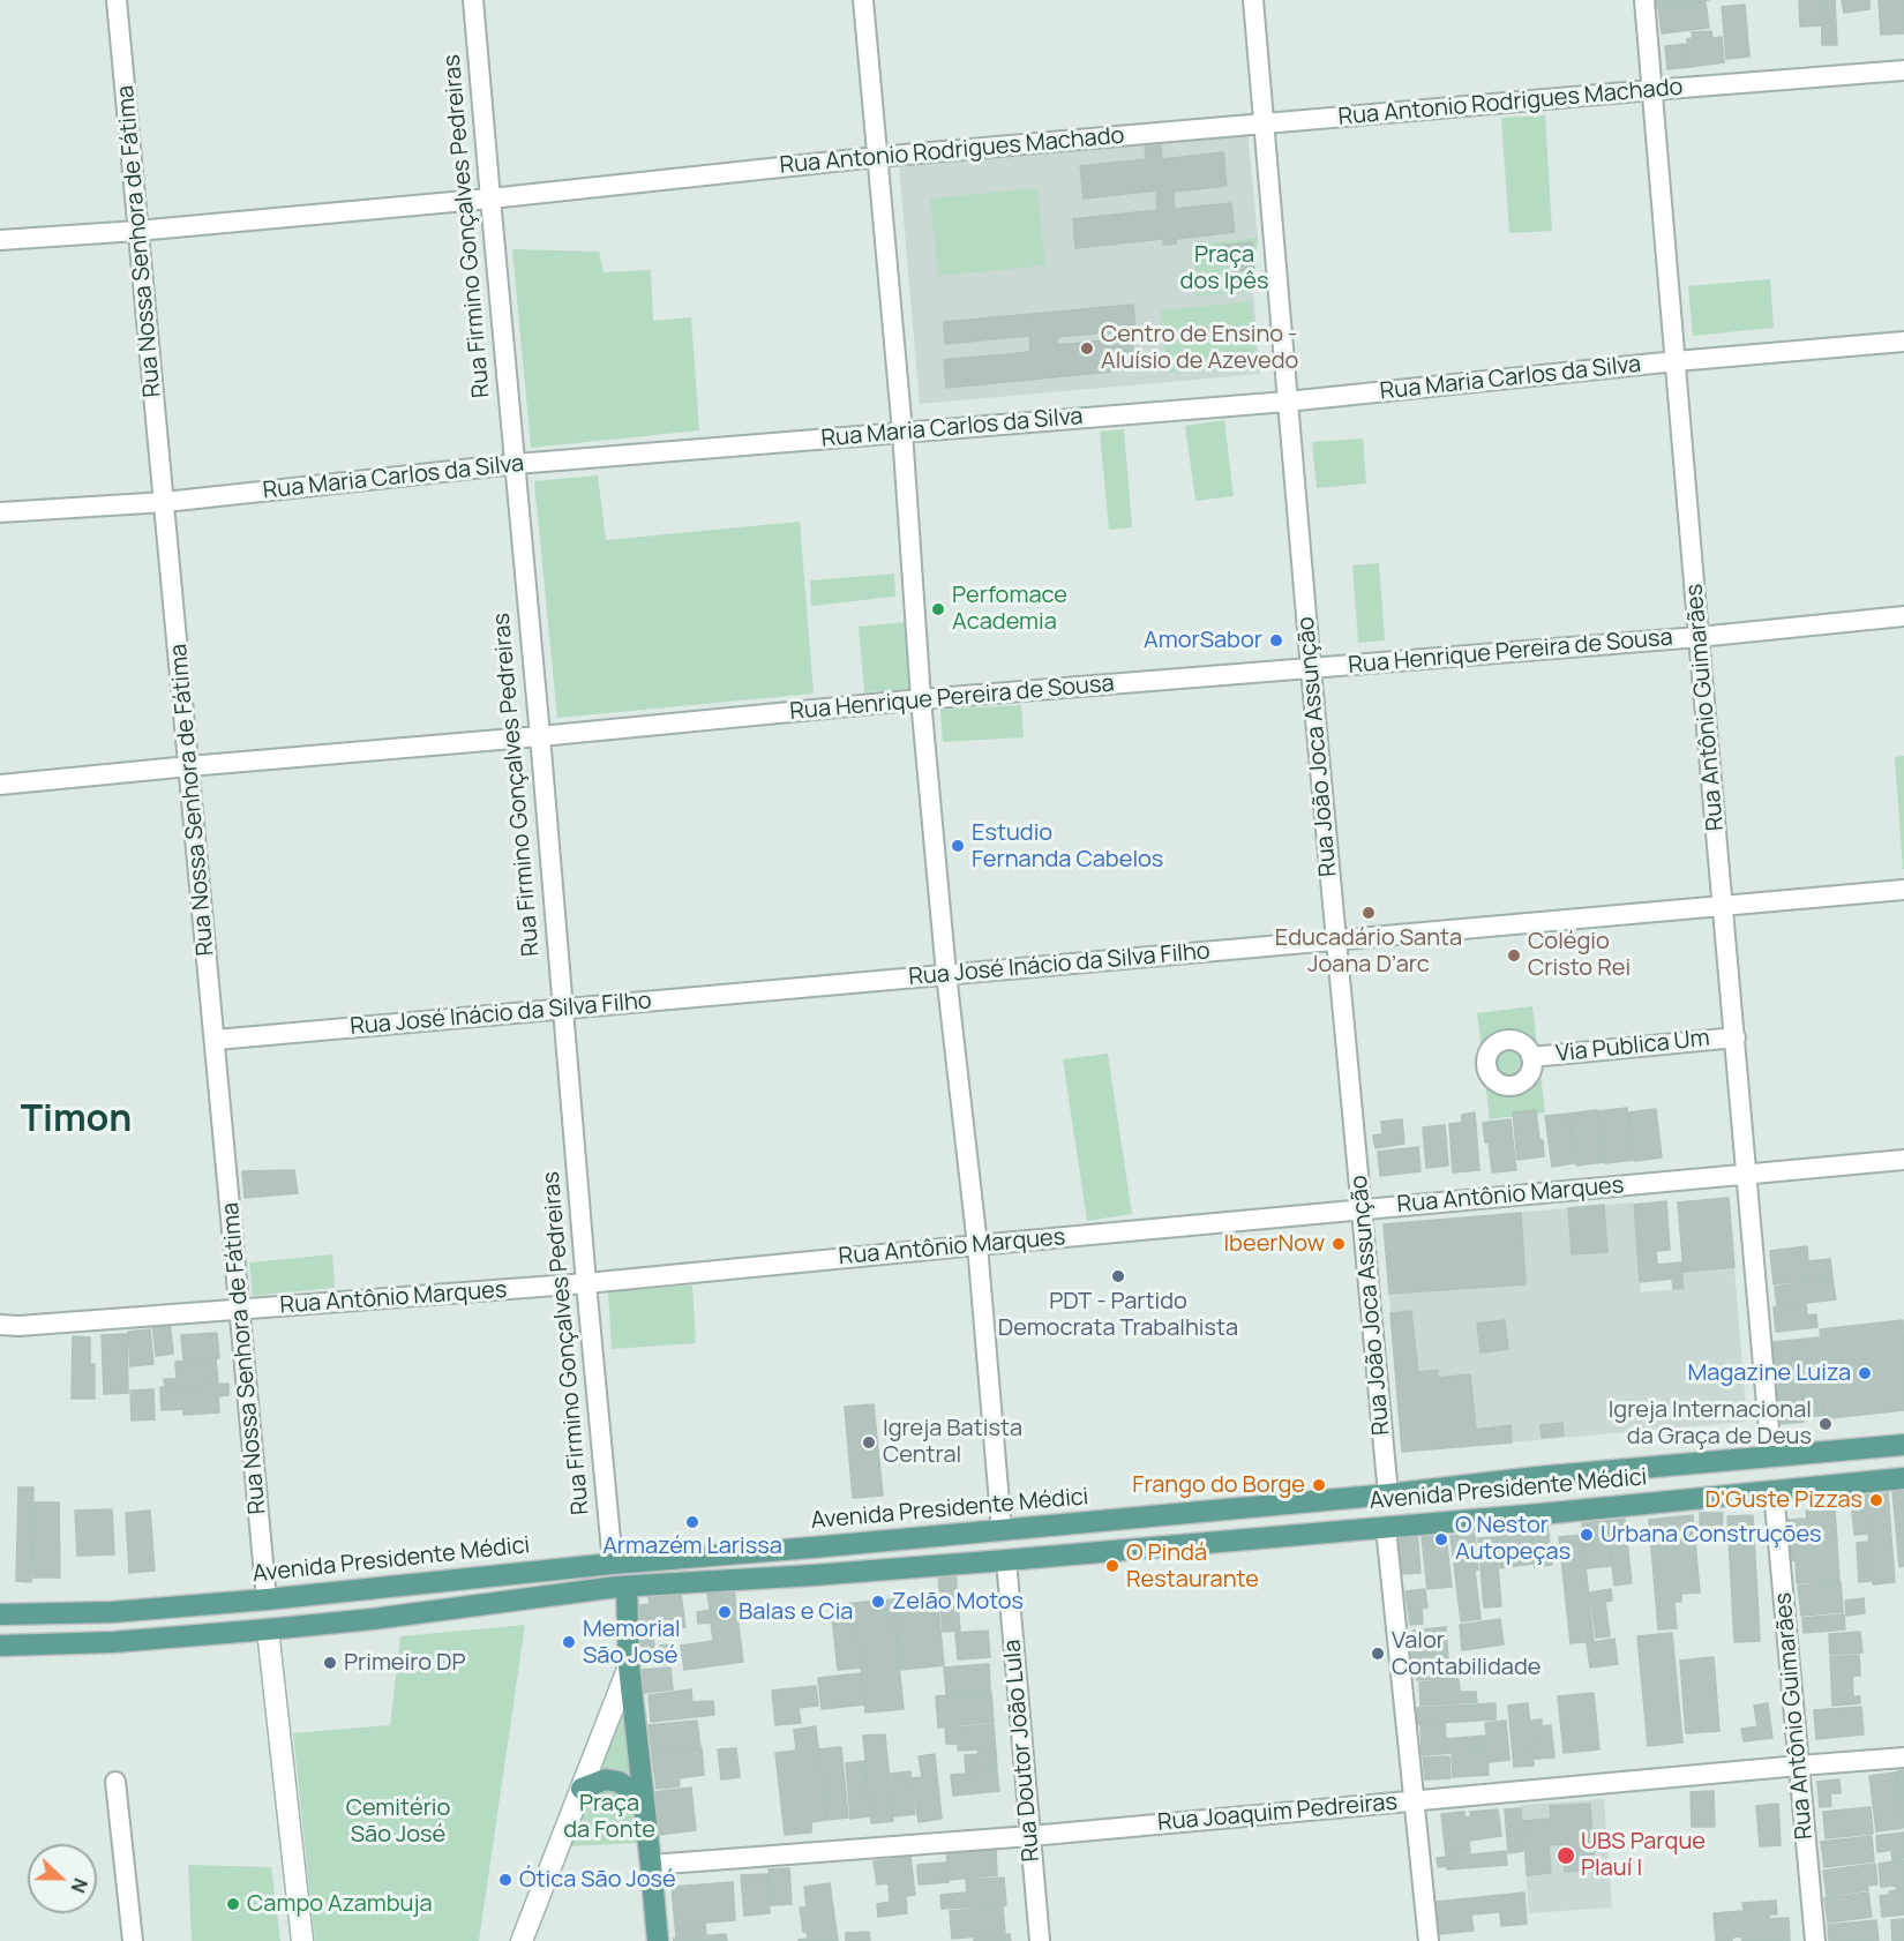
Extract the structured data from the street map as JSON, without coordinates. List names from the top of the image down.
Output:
{
  "streets": {
    "main road": ["Avenida Presidente Médici"],
    "street": [
      "Rua Antonio Rodrigues Machado",
      "Rua Firmino Gonçalves Pedreiras",
      "Rua Nossa Senhora de Fátima",
      "Rua Maria Carlos da Silva",
      "Rua Henrique Pereira de Sousa",
      "Rua Antônio Guimarães",
      "Rua João Joca Assunção",
      "Rua José Inácio da Silva Filho",
      "Via Publica Um",
      "Rua Antônio Marques",
      "Rua Doutor João Lula",
      "Rua Joaquim Pedreiras"
    ]
  },
  "crossings": [
    ["Rua Antonio Rodrigues Machado", "Rua Firmino Gonçalves Pedreiras"],
    ["Rua Antonio Rodrigues Machado", "Rua Nossa Senhora de Fátima"],
    ["Rua Antonio Rodrigues Machado", "Rua Antônio Guimarães"],
    ["Rua Antonio Rodrigues Machado", "Rua João Joca Assunção"],
    ["Rua Firmino Gonçalves Pedreiras", "Rua Maria Carlos da Silva"],
    ["Rua Firmino Gonçalves Pedreiras", "Rua Henrique Pereira de Sousa"],
    ["Rua Firmino Gonçalves Pedreiras", "Rua José Inácio da Silva Filho"],
    ["Rua Firmino Gonçalves Pedreiras", "Rua Antônio Marques"],
    ["Rua Firmino Gonçalves Pedreiras", "Avenida Presidente Médici"],
    ["Rua Nossa Senhora de Fátima", "Rua Maria Carlos da Silva"],
    ["Rua Nossa Senhora de Fátima", "Rua Henrique Pereira de Sousa"],
    ["Rua Nossa Senhora de Fátima", "Rua José Inácio da Silva Filho"],
    ["Rua Nossa Senhora de Fátima", "Rua Antônio Marques"],
    ["Rua Nossa Senhora de Fátima", "Avenida Presidente Médici"],
    ["Rua Maria Carlos da Silva", "Rua Antônio Guimarães"],
    ["Rua Maria Carlos da Silva", "Rua João Joca Assunção"],
    ["Rua Henrique Pereira de Sousa", "Rua Antônio Guimarães"],
    ["Rua Henrique Pereira de Sousa", "Rua João Joca Assunção"],
    ["Rua Antônio Guimarães", "Rua José Inácio da Silva Filho"],
    ["Rua Antônio Guimarães", "Via Publica Um"],
    ["Rua Antônio Guimarães", "Rua Antônio Marques"],
    ["Rua Antônio Guimarães", "Avenida Presidente Médici"],
    ["Rua Antônio Guimarães", "Rua Joaquim Pedreiras"],
    ["Rua João Joca Assunção", "Rua José Inácio da Silva Filho"],
    ["Rua João Joca Assunção", "Rua Antônio Marques"],
    ["Rua João Joca Assunção", "Avenida Presidente Médici"],
    ["Avenida Presidente Médici", "Rua Doutor João Lula"],
    ["Rua Doutor João Lula", "Rua Joaquim Pedreiras"]
  ],
  "districts": ["Timon"],
  "parks": ["Praça dos Ipês", "Praça da Fonte", "Cemitério São José"],
  "places": [
    "Centro de Ensino - Aluísio de Azevedo",
    "Perfomace Academia",
    "AmorSabor",
    "Estudio Fernanda Cabelos",
    "Educadário Santa Joana D’arc",
    "Colégio Cristo Rei",
    "IbeerNow",
    "PDT - Partido Democrata Trabalhista",
    "Magazine Luiza",
    "Igreja Internacional da Graça de Deus",
    "Igreja Batista Central",
    "Frango do Borge",
    "D'Guste Pizzas",
    "Armazém Larissa",
    "Urbana Construções",
    "O Nestor Autopeças",
    "O Pindá Restaurante",
    "Zelão Motos",
    "Balas e Cia",
    "Memorial São José",
    "Valor Contabilidade",
    "Primeiro DP",
    "UBS Parque PIauí I",
    "Ótica São José",
    "Campo Azambuja"
  ],
  "north": "right"
}
